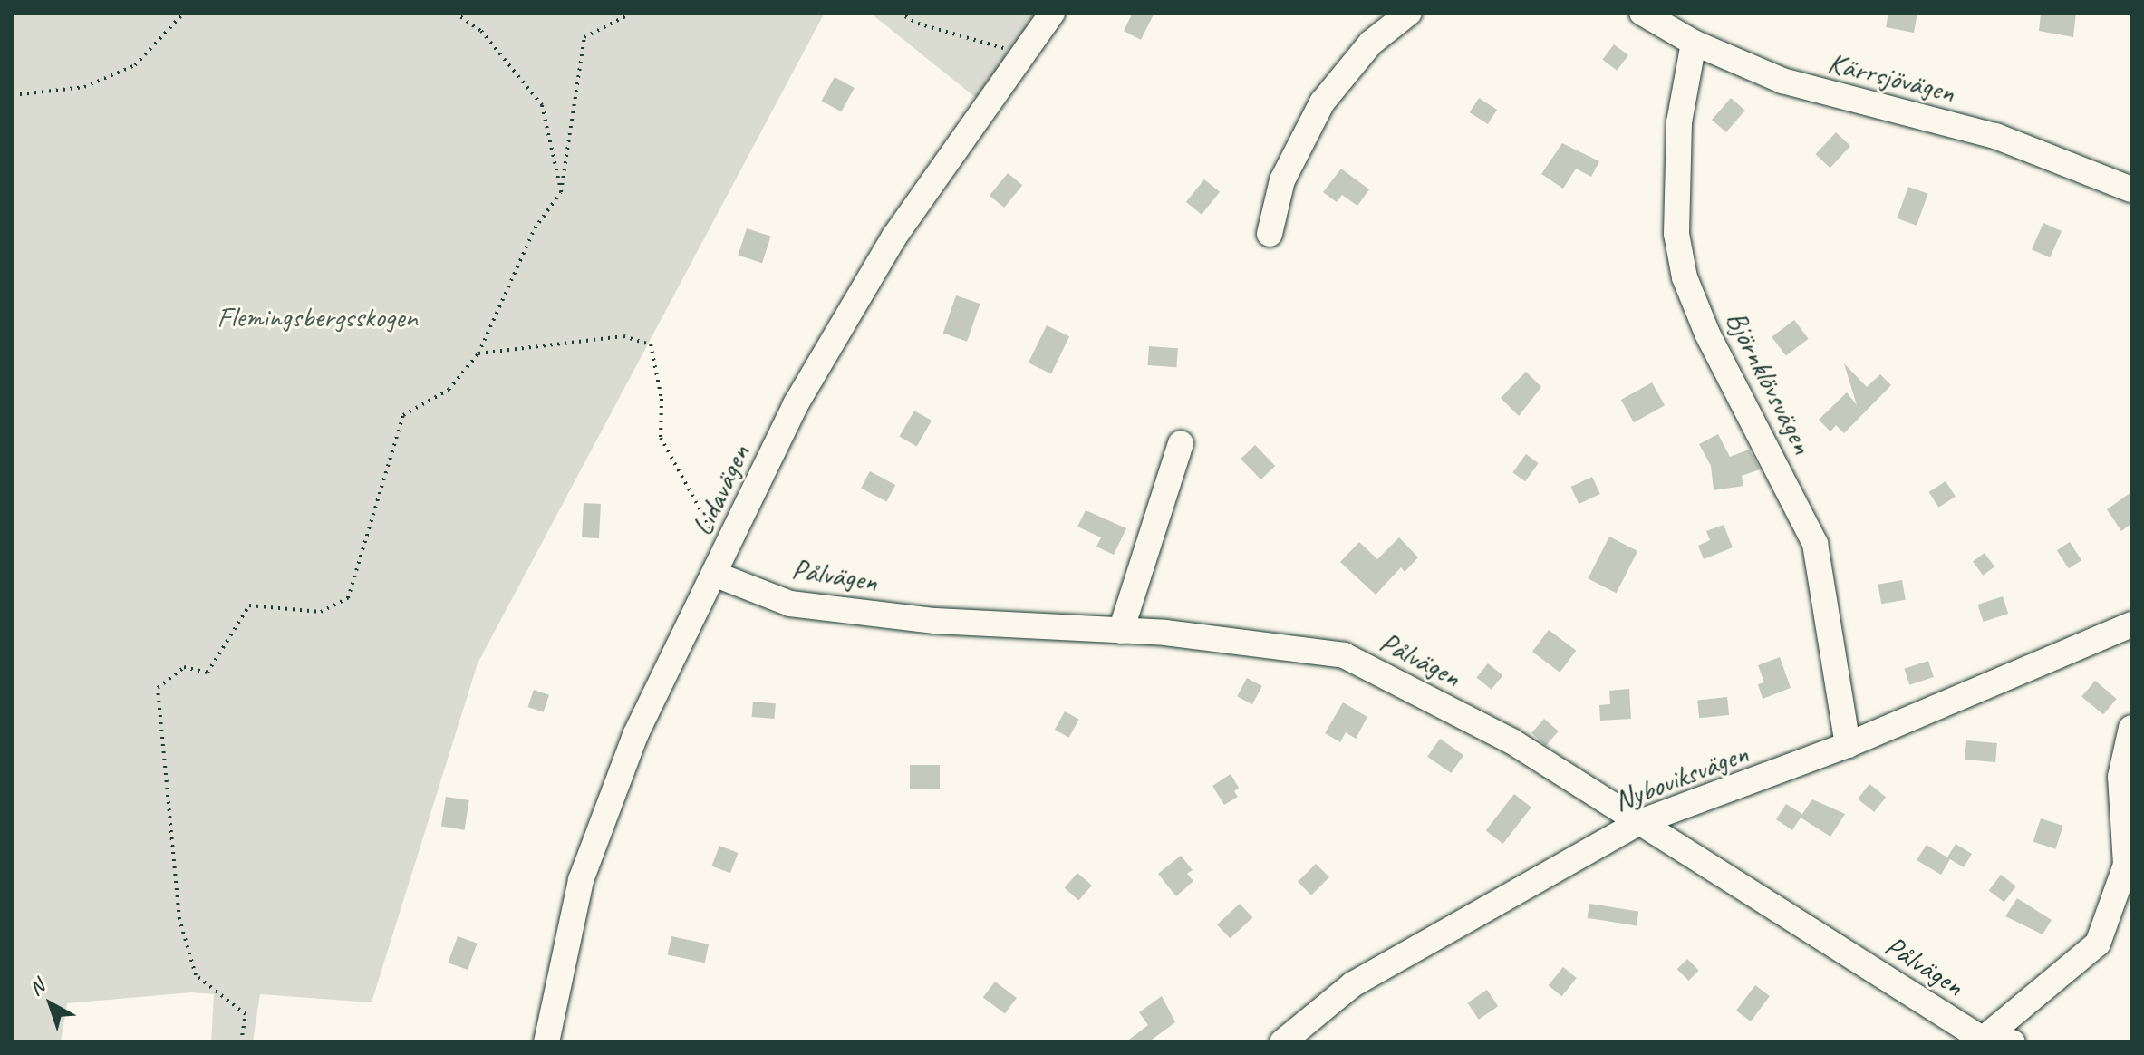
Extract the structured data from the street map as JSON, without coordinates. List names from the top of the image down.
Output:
{
  "streets": {
    "street": [
      "Kärrsjövägen",
      "Björnklövsvägen",
      "Lidavägen",
      "Pålvägen",
      "Nyboviksvägen"
    ]
  },
  "crossings": [
    ["Kärrsjövägen", "Björnklövsvägen"],
    ["Björnklövsvägen", "Nyboviksvägen"],
    ["Lidavägen", "Pålvägen"],
    ["Pålvägen", "Nyboviksvägen"]
  ],
  "parks": ["Flemingsbergsskogen"],
  "north": "top left"
}
